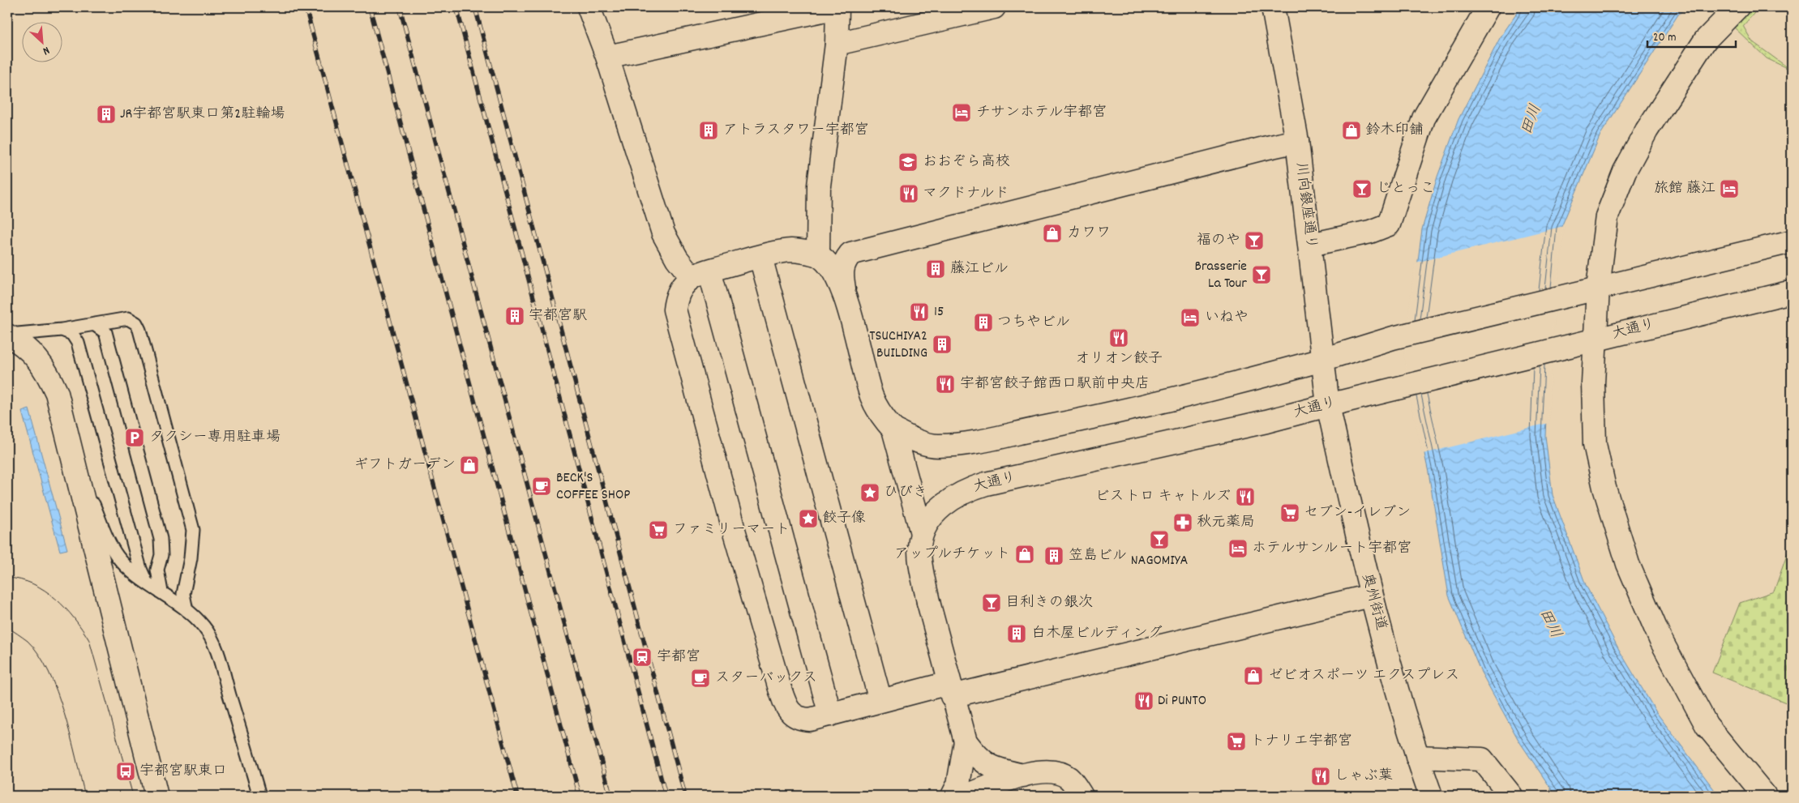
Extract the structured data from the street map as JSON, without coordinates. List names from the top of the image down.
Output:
{
  "streets": {
    "street": ["川向銀座通り", "大通り", "奥州街道"]
  },
  "crossings": [
    ["川向銀座通り", "大通り"],
    ["川向銀座通り", "奥州街道"],
    ["大通り", "奥州街道"]
  ],
  "water": ["田川"],
  "places": {
    "hotel": [
      "チサンホテル宇都宮",
      "旅館 藤江",
      "いねや",
      "ホテルサンルート宇都宮"
    ],
    "building": [
      "JR宇都宮駅東口第2駐輪場",
      "アトラスタワー宇都宮",
      "藤江ビル",
      "宇都宮駅",
      "つちやビル",
      "TSUCHIYA2 BUILDING",
      "笠島ビル",
      "白木屋ビルディング"
    ],
    "shop": [
      "鈴木印舗",
      "カワワ",
      "ギフトガーデン",
      "アップルチケット",
      "ゼビオスポーツ エクスプレス"
    ],
    "school or university": ["おおぞら高校"],
    "bar": [
      "じとっこ",
      "福のや",
      "Brasserie La Tour",
      "NAGOMIYA",
      "目利きの銀次"
    ],
    "restaurant": [
      "マクドナルド",
      "15",
      "オリオン餃子",
      "宇都宮餃子館西口駅前中央店",
      "ビストロ キャトルズ",
      "Di PUNTO",
      "しゃぶ葉"
    ],
    "parking": ["タクシー専用駐車場"],
    "cafe": ["BECK'S COFFEE SHOP", "スターバックス"],
    "place": ["ひびき", "餃子像"],
    "supermarket": ["セブン-イレブン", "ファミリーマート", "トナリエ宇都宮"],
    "pharmacy": ["秋元薬局"],
    "station": ["宇都宮"],
    "bus stop": ["宇都宮駅東口"]
  },
  "scale_bar": "20 m",
  "north": "bottom right"
}
